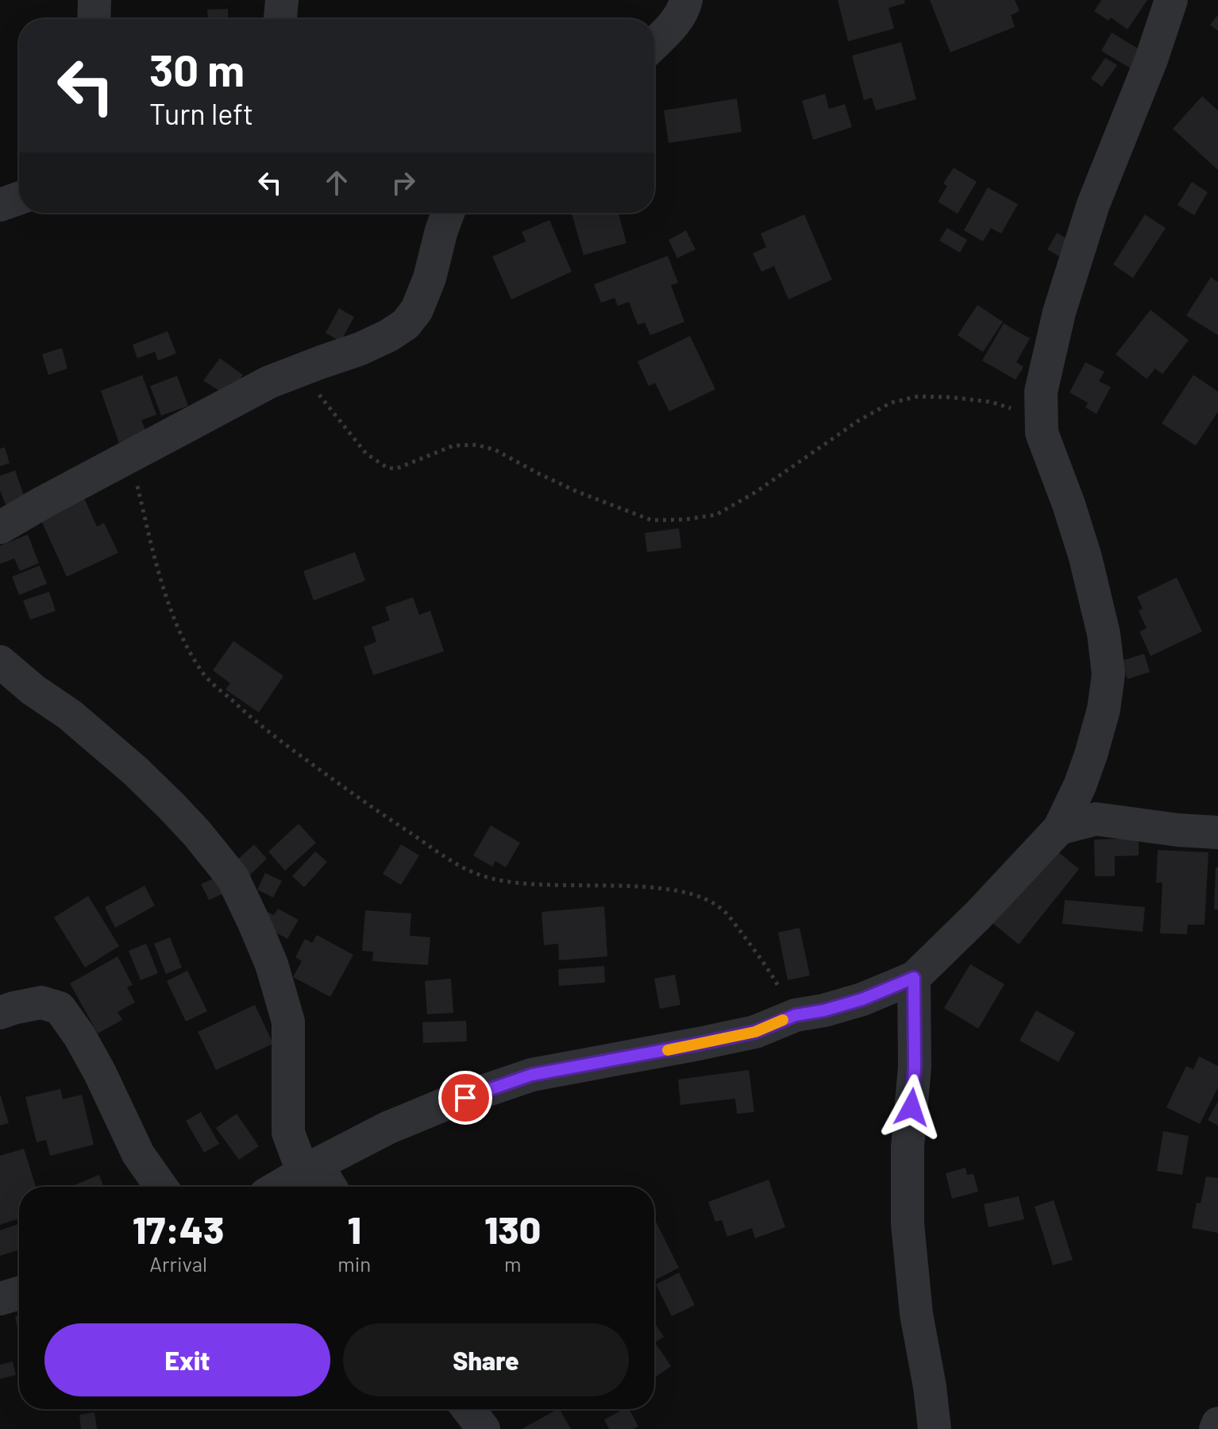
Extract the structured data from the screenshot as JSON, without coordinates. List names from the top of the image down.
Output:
{
  "page": {
    "turn": ["30 m", "Turn left"],
    "eta": [
      "17:43",
      "Arrival",
      "1",
      "min",
      "130",
      "m"
    ],
    "buttons": ["Exit", "Share"]
  }
}
